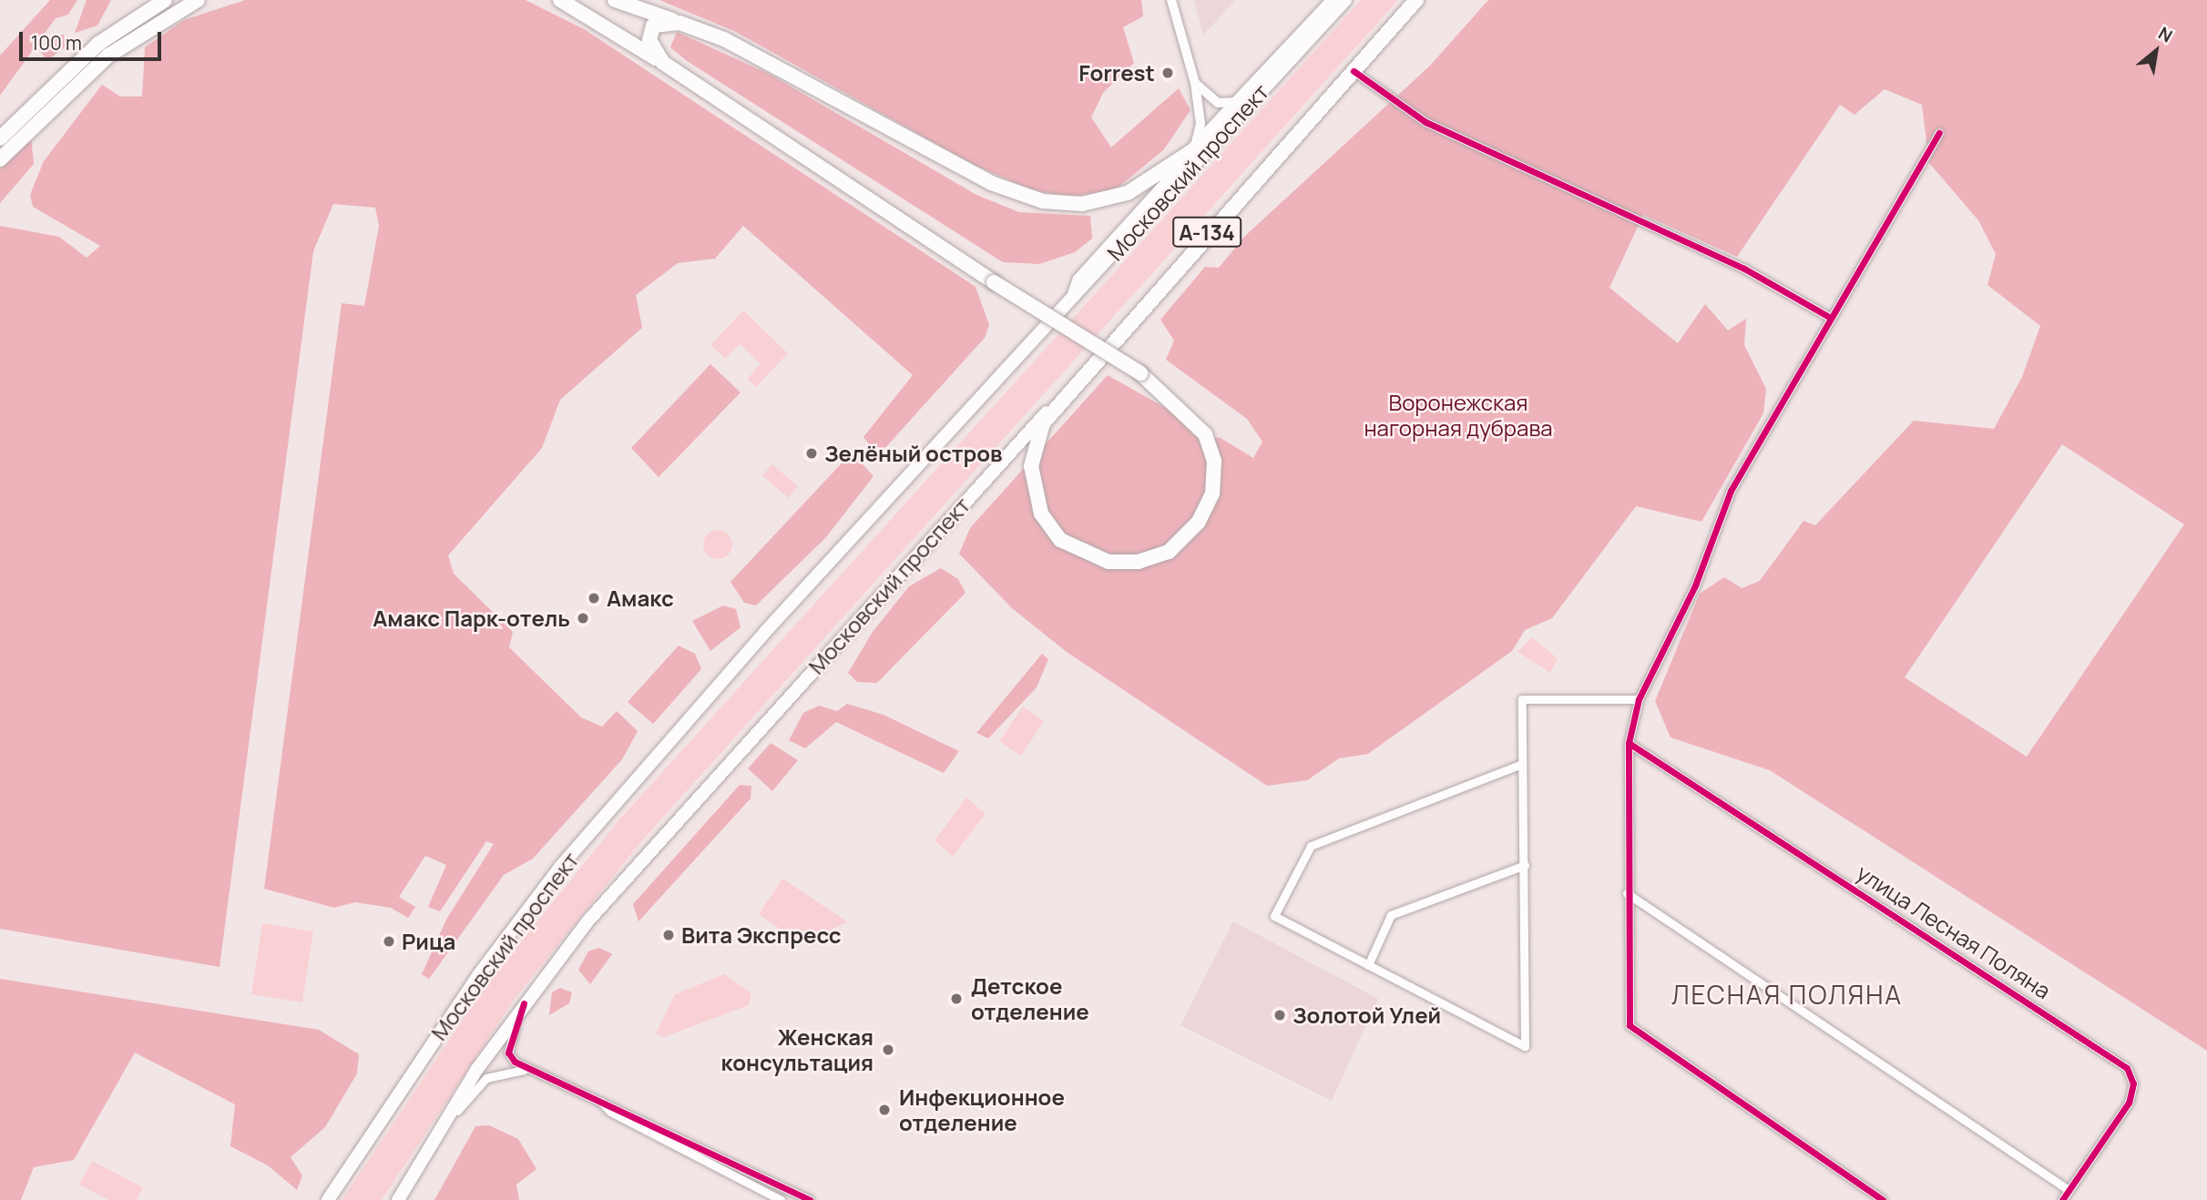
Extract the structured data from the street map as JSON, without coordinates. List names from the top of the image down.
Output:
{
  "streets": {
    "highway": ["Московский проспект", "А-134"],
    "street": ["улица Лесная Поляна"]
  },
  "districts": ["ЛЕСНАЯ ПОЛЯНА"],
  "parks": ["Воронежская нагорная дубрава"],
  "places": [
    "Forrest",
    "Зелёный остров",
    "Амакс",
    "Амакс Парк-отель",
    "Вита Экспресс",
    "Рица",
    "Детское отделение",
    "Золотой Улей",
    "Женская консультация",
    "Инфекционное отделение"
  ],
  "scale_bar": "100 m",
  "north": "top right"
}
